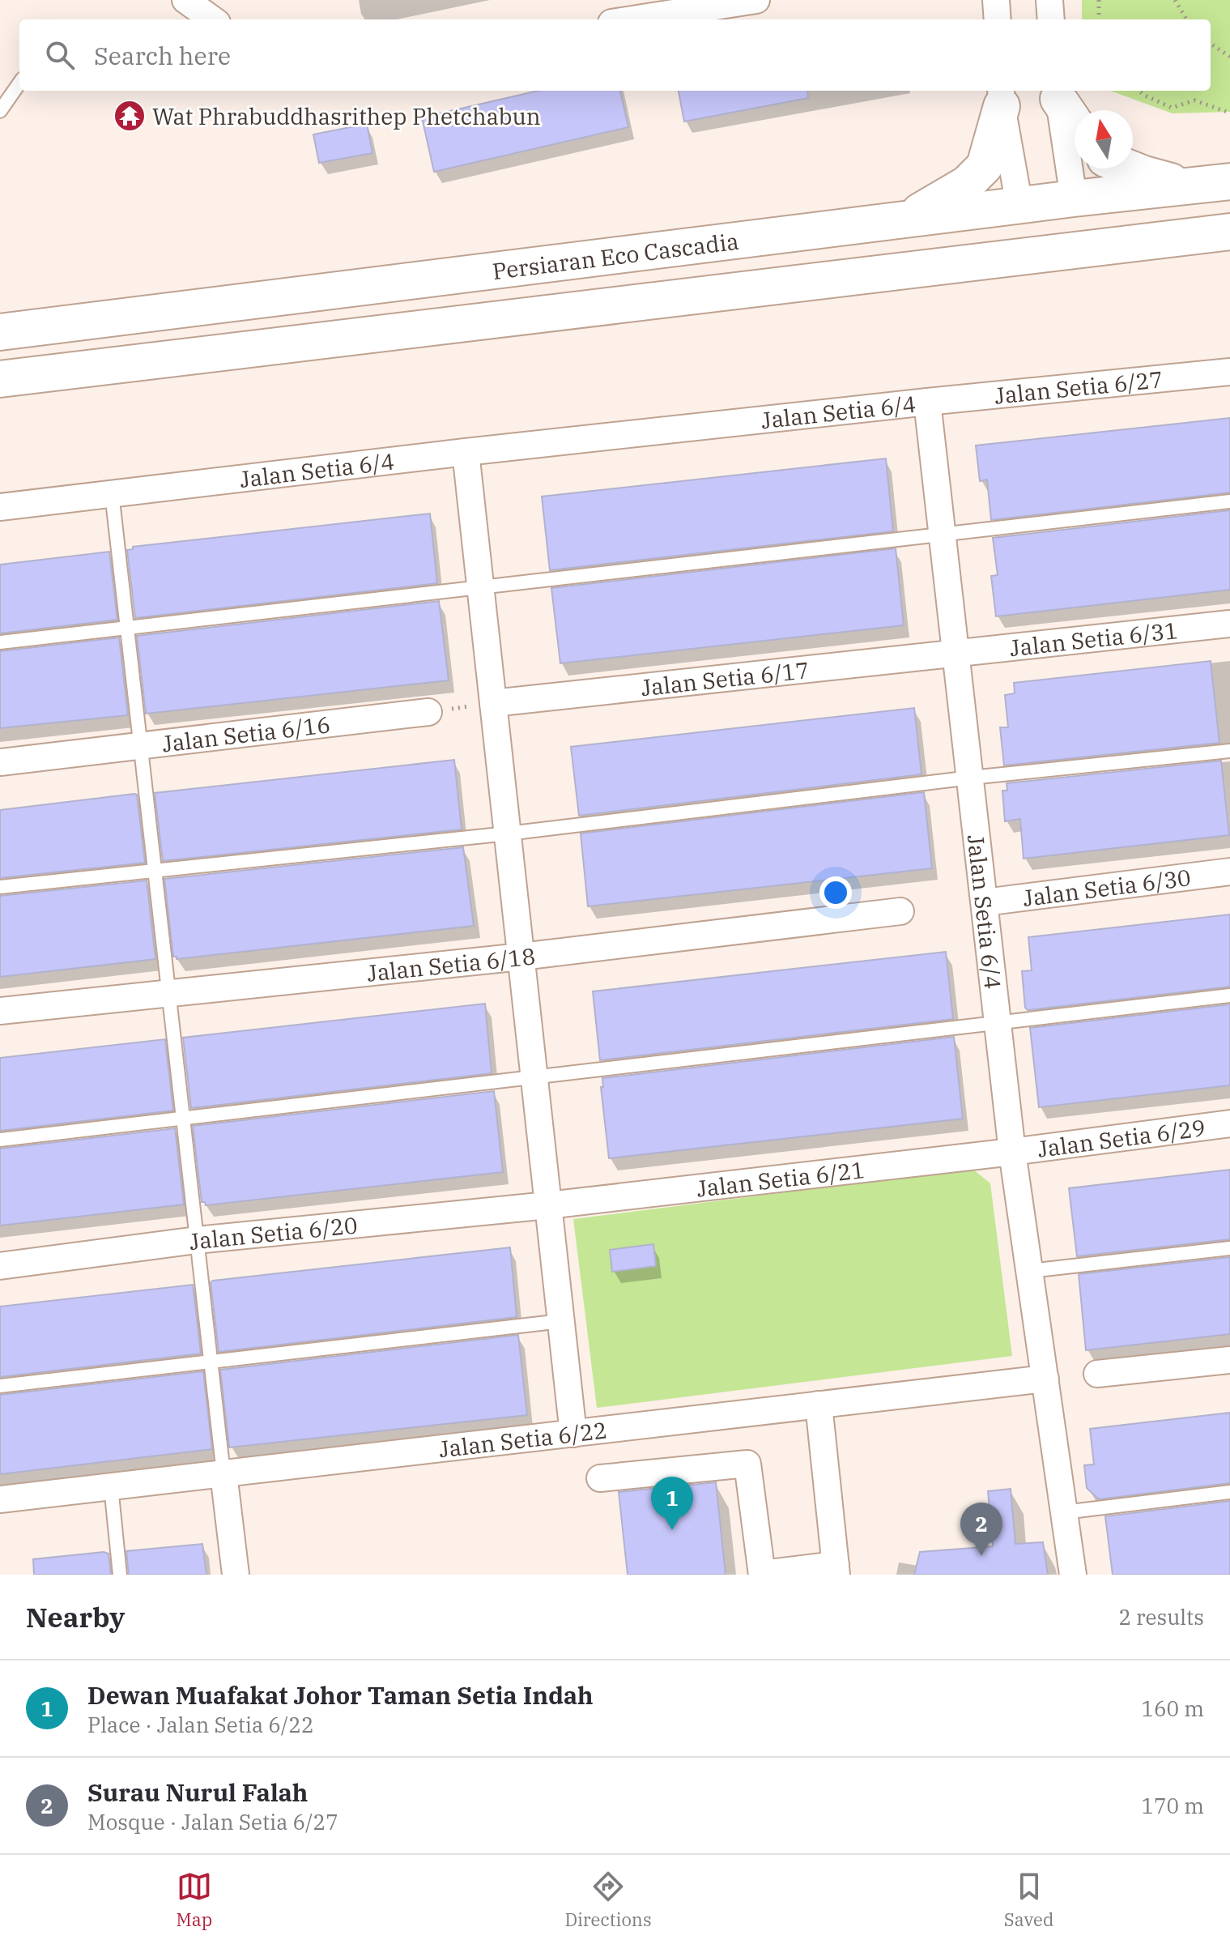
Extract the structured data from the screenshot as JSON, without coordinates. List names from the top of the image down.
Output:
{
  "streets": {
    "main road": ["Persiaran Eco Cascadia"],
    "street": [
      "Jalan Setia 6/27",
      "Jalan Setia 6/4",
      "Jalan Setia 6/31",
      "Jalan Setia 6/17",
      "Jalan Setia 6/16",
      "Jalan Setia 6/30",
      "Jalan Setia 6/18",
      "Jalan Setia 6/29",
      "Jalan Setia 6/21",
      "Jalan Setia 6/20",
      "Jalan Setia 6/22"
    ]
  },
  "crossings": [
    ["Jalan Setia 6/27", "Jalan Setia 6/4"],
    ["Jalan Setia 6/4", "Jalan Setia 6/31"],
    ["Jalan Setia 6/4", "Jalan Setia 6/17"],
    ["Jalan Setia 6/4", "Jalan Setia 6/30"],
    ["Jalan Setia 6/4", "Jalan Setia 6/29"],
    ["Jalan Setia 6/4", "Jalan Setia 6/21"],
    ["Jalan Setia 6/4", "Jalan Setia 6/22"],
    ["Jalan Setia 6/31", "Jalan Setia 6/17"],
    ["Jalan Setia 6/29", "Jalan Setia 6/21"],
    ["Jalan Setia 6/21", "Jalan Setia 6/20"]
  ],
  "places": {
    "temple": ["Wat Phrabuddhasrithep Phetchabun"]
  },
  "north": "top",
  "page": {
    "search": "Search here",
    "pins": ["1", "2"],
    "heading": ["Nearby", "2 results"],
    "list": [
      {
        "mark": "1",
        "name": "Dewan Muafakat Johor Taman Setia Indah",
        "note": "Place · Jalan Setia 6/22",
        "value": "160 m"
      },
      {
        "mark": "2",
        "name": "Surau Nurul Falah",
        "note": "Mosque · Jalan Setia 6/27",
        "value": "170 m"
      }
    ],
    "nav": ["Map", "Directions", "Saved"]
  }
}
